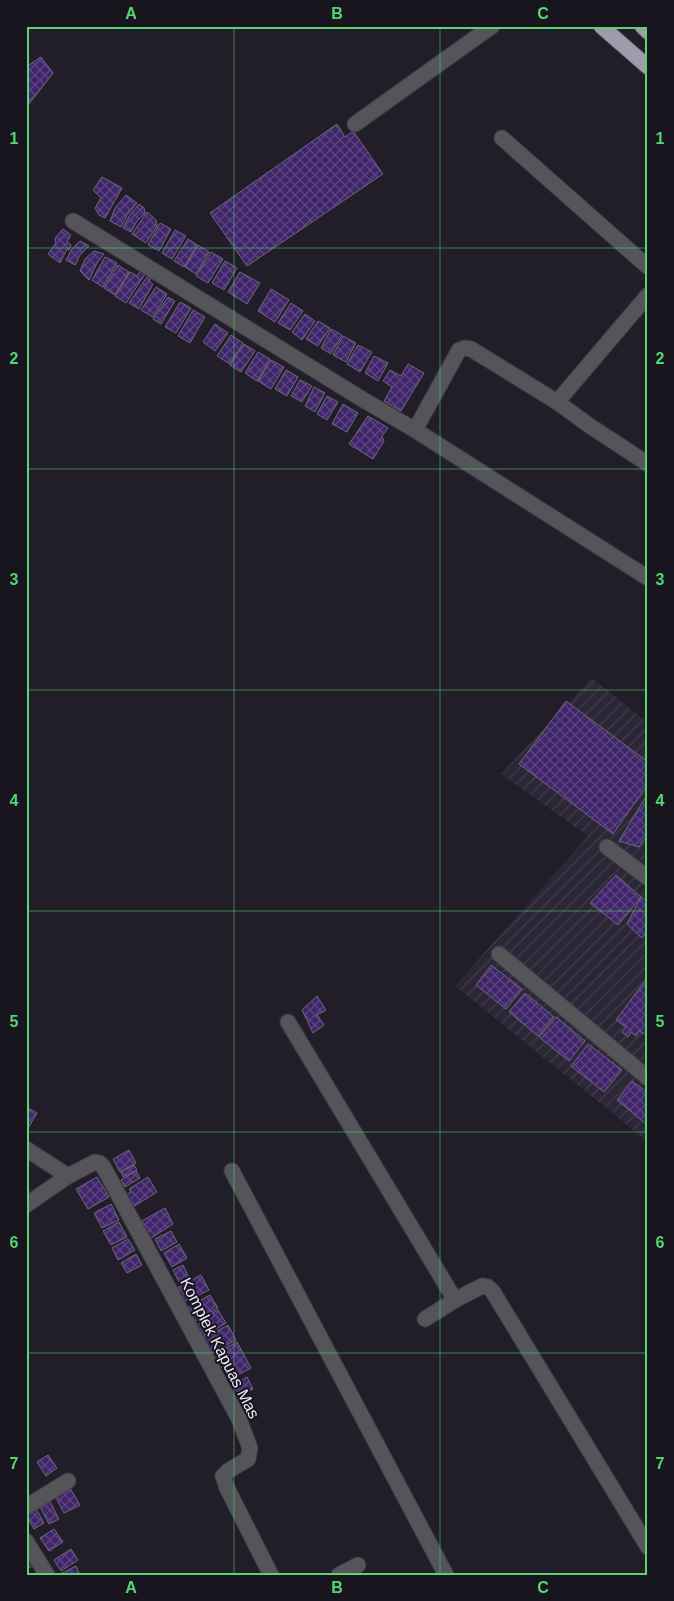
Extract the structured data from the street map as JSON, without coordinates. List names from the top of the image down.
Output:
{
  "streets": {
    "street": ["Komplek Kapuas Mas"]
  },
  "grid": {
    "columns": ["A", "B", "C"],
    "rows": [
      "1",
      "2",
      "3",
      "4",
      "5",
      "6",
      "7"
    ]
  }
}
